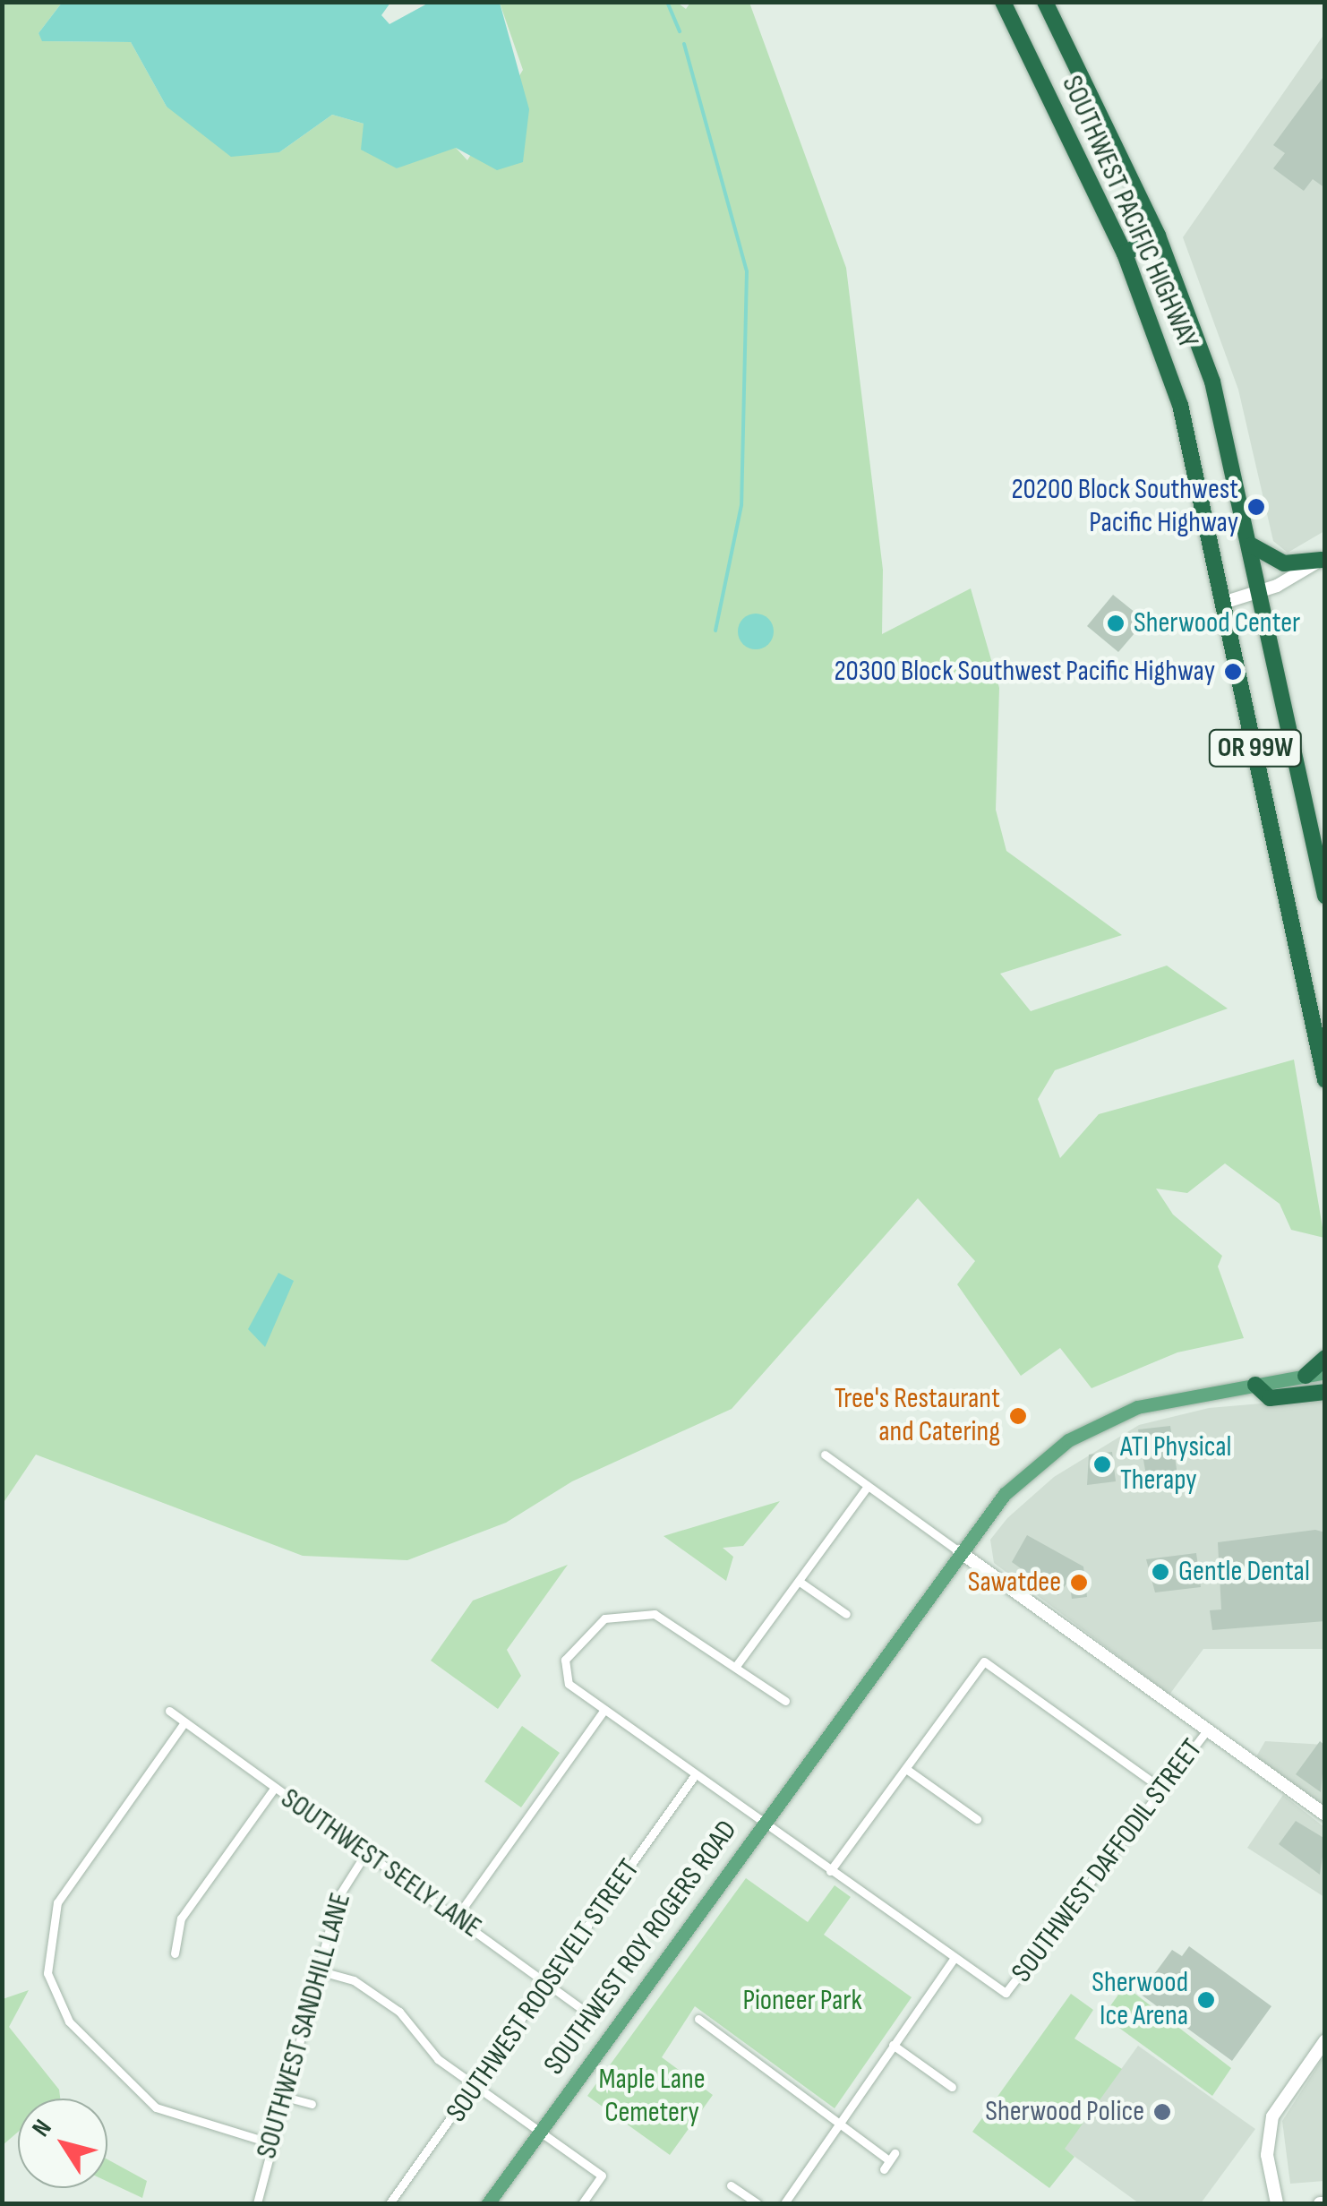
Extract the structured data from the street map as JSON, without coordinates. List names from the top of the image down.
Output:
{
  "streets": {
    "highway": ["SOUTHWEST PACIFIC HIGHWAY", "OR 99W"],
    "main road": ["SOUTHWEST ROY ROGERS ROAD"],
    "street": [
      "SOUTHWEST DAFFODIL STREET",
      "SOUTHWEST SEELY LANE",
      "SOUTHWEST ROOSEVELT STREET",
      "SOUTHWEST SANDHILL LANE"
    ]
  },
  "crossings": [
    ["SOUTHWEST SEELY LANE", "SOUTHWEST ROOSEVELT STREET"],
    ["SOUTHWEST SEELY LANE", "SOUTHWEST SANDHILL LANE"]
  ],
  "parks": ["Pioneer Park", "Maple Lane Cemetery"],
  "places": [
    "20200 Block Southwest Pacific Highway",
    "Sherwood Center",
    "20300 Block Southwest Pacific Highway",
    "Tree's Restaurant and Catering",
    "ATI Physical Therapy",
    "Gentle Dental",
    "Sawatdee",
    "Sherwood Ice Arena",
    "Sherwood Police"
  ],
  "north": "top left"
}
